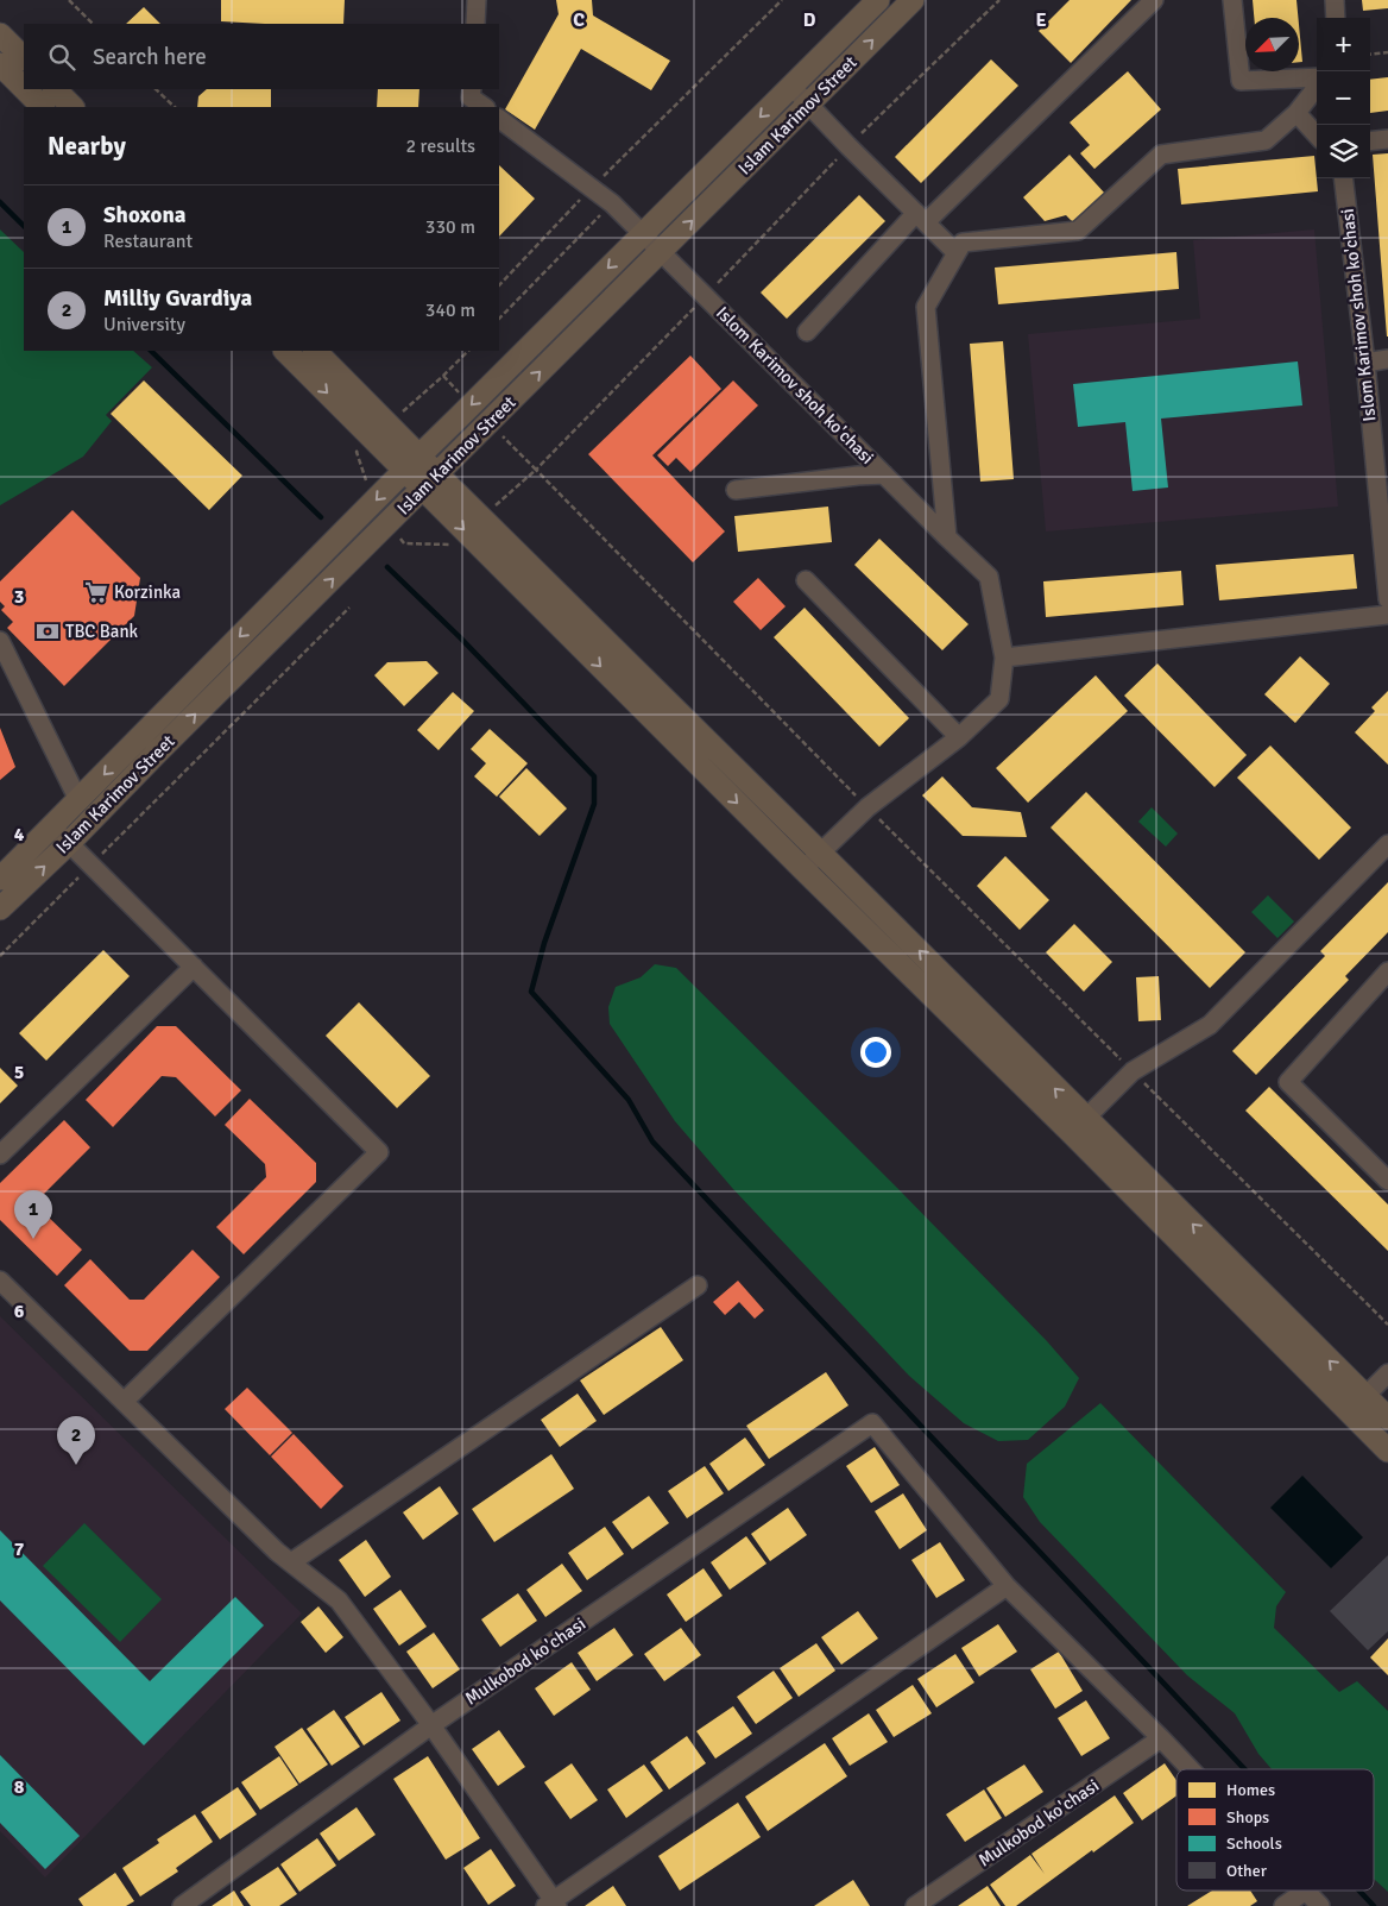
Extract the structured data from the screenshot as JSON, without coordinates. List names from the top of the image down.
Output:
{
  "streets": {
    "main road": ["Islam Karimov Street"],
    "street": ["Islom Karimov shoh ko'chasi", "Mulkobod ko'chasi"]
  },
  "crossings": [
    ["Islam Karimov Street", "Islom Karimov shoh ko'chasi"]
  ],
  "places": {
    "supermarket": ["Korzinka"],
    "bank": ["TBC Bank"]
  },
  "legend": [
    "Homes",
    "Shops",
    "Schools",
    "Other"
  ],
  "north": "bottom left",
  "page": {
    "map_buttons": ["+", "−"],
    "search": "Search here",
    "heading": ["Nearby", "2 results"],
    "list": [
      {
        "mark": "1",
        "name": "Shoxona",
        "note": "Restaurant",
        "value": "330 m"
      },
      {
        "mark": "2",
        "name": "Milliy Gvardiya",
        "note": "University",
        "value": "340 m"
      }
    ],
    "pins": ["1", "2"]
  },
  "grid": {
    "columns": ["C", "D", "E"],
    "rows": [
      "3",
      "4",
      "5",
      "6",
      "7",
      "8"
    ]
  }
}
